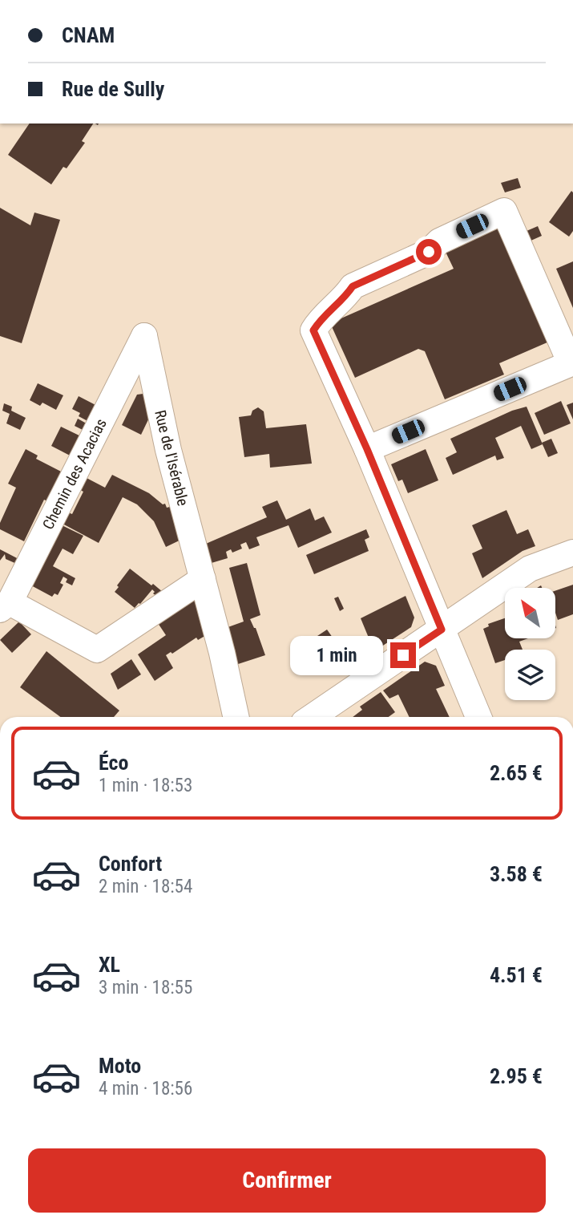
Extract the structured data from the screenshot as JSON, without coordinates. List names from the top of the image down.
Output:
{
  "streets": {
    "street": ["Rue de l'Isérable", "Chemin des Acacias"]
  },
  "crossings": [
    ["Rue de l'Isérable", "Chemin des Acacias"]
  ],
  "north": "top left",
  "page": {
    "banner": ["CNAM", "Rue de Sully"],
    "bubble": "1 min",
    "list": [
      {
        "name": "Éco",
        "note": "1 min · 18:53",
        "value": "2.65 €"
      },
      {
        "name": "Confort",
        "note": "2 min · 18:54",
        "value": "3.58 €"
      },
      {
        "name": "XL",
        "note": "3 min · 18:55",
        "value": "4.51 €"
      },
      {
        "name": "Moto",
        "note": "4 min · 18:56",
        "value": "2.95 €"
      }
    ],
    "buttons": "Confirmer"
  }
}
